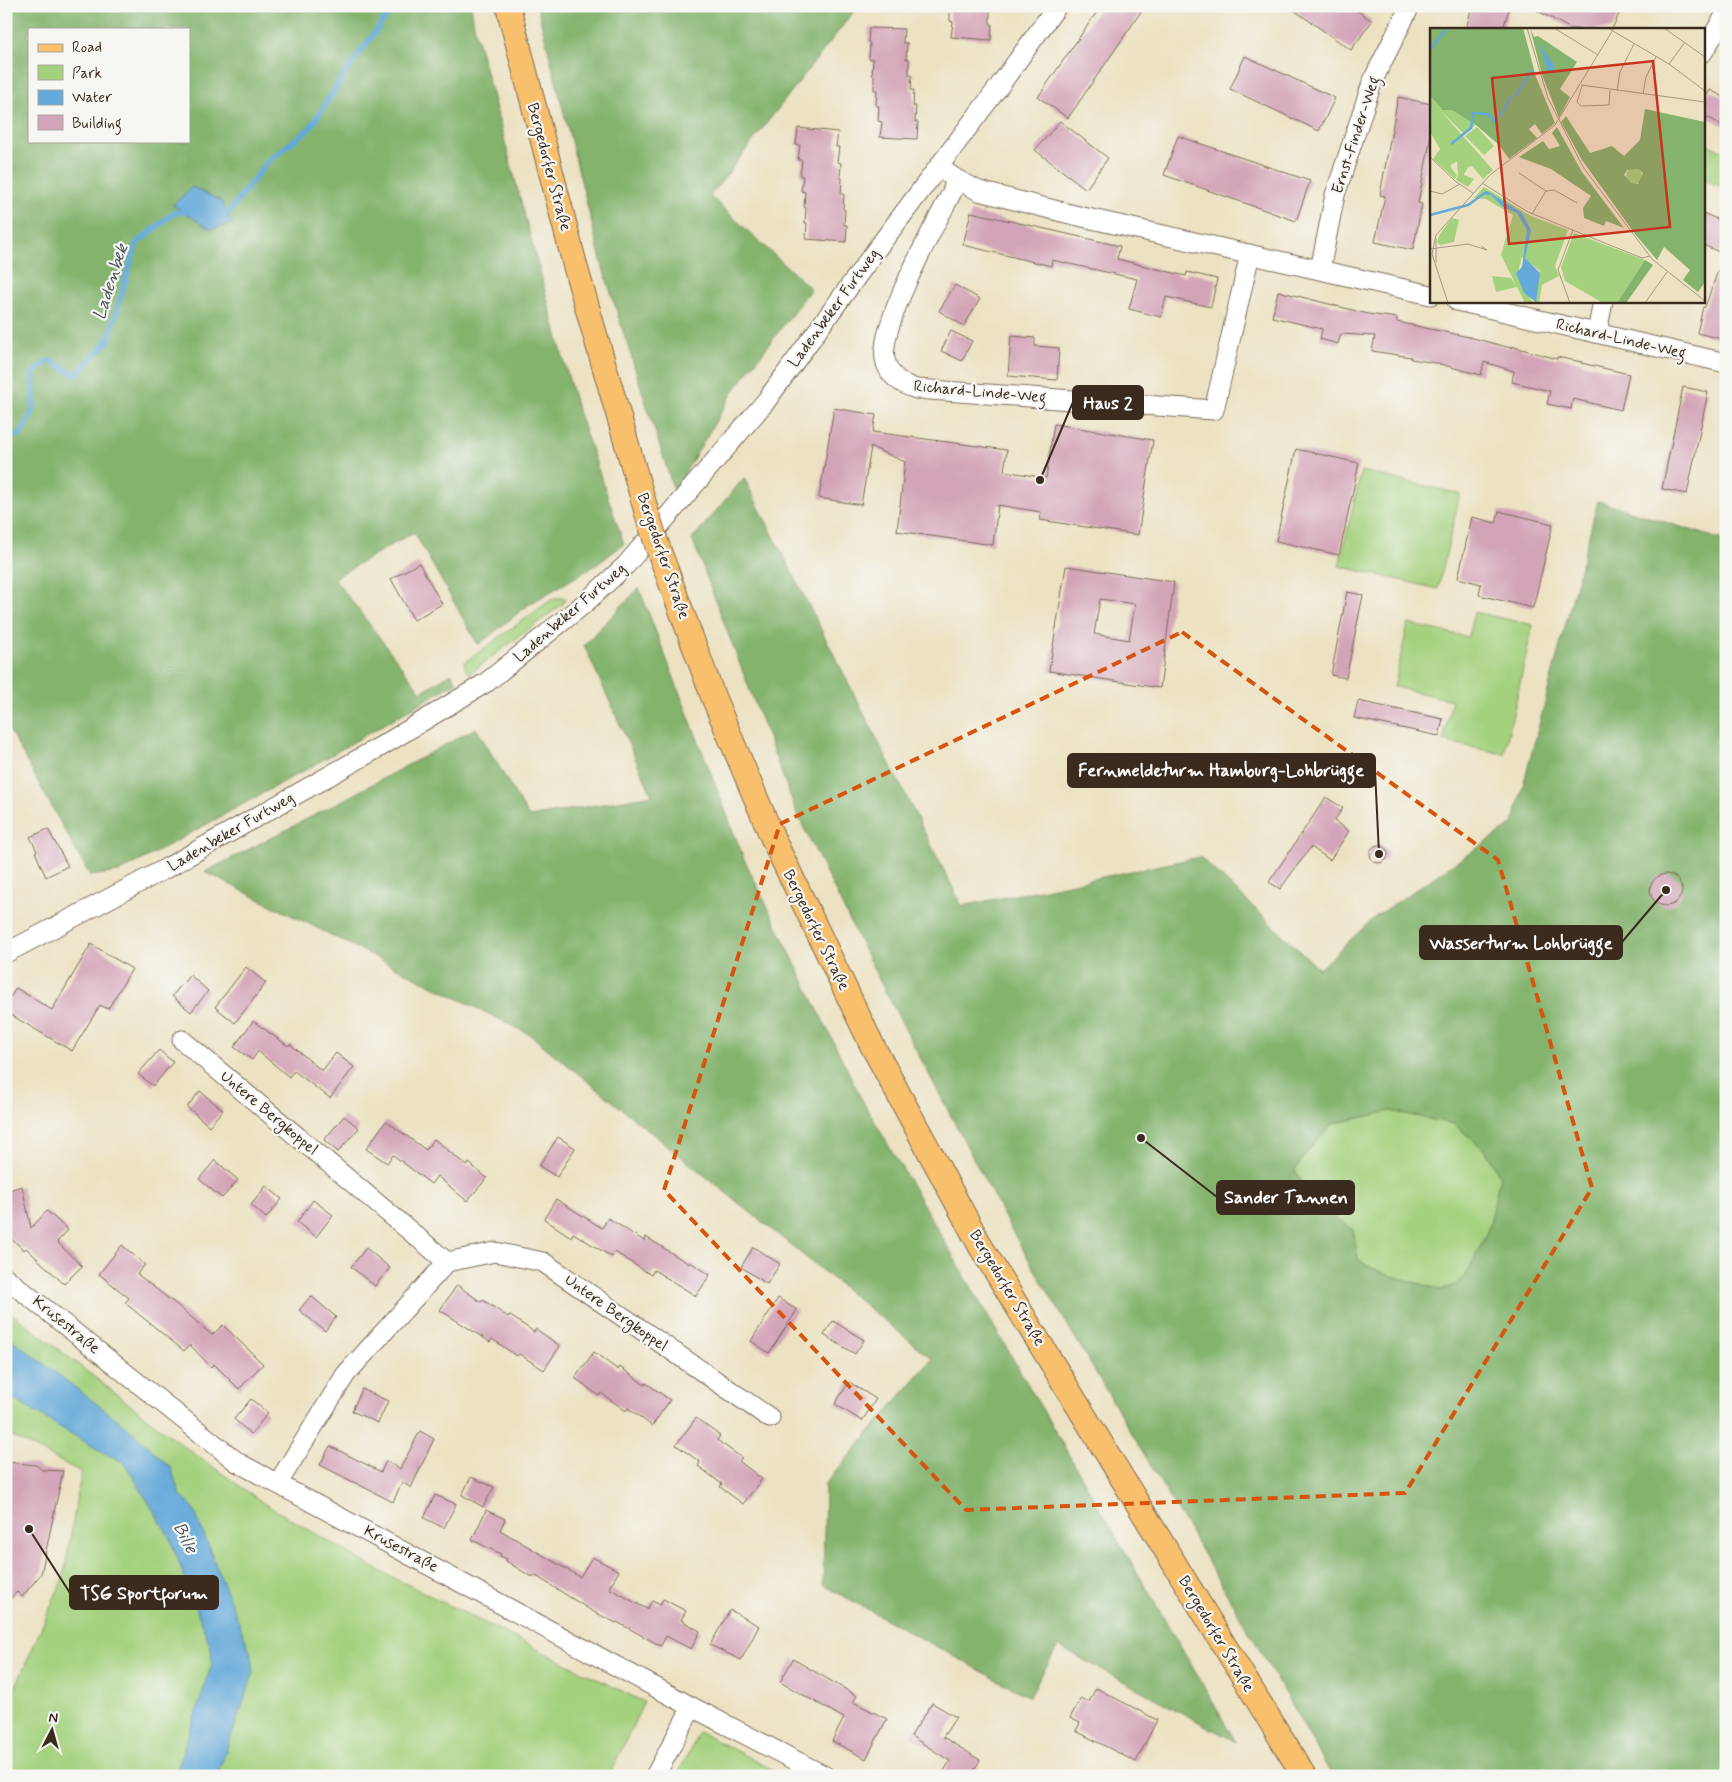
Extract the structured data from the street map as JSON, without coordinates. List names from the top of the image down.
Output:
{
  "streets": {
    "main road": ["Bergedorfer Straße"],
    "street": [
      "Ernst-Finder-Weg",
      "Ladenbeker Furtweg",
      "Richard-Linde-Weg",
      "Untere Bergkoppel",
      "Krusestraße"
    ]
  },
  "crossings": [
    ["Bergedorfer Straße", "Ladenbeker Furtweg"]
  ],
  "water": ["Ladenbek", "Bille"],
  "places": [
    "Haus 2",
    "Fernmeldeturm Hamburg-Lohbrügge",
    "Wasserturm Lohbrügge",
    "Sander Tannen",
    "TSG Sportforum"
  ],
  "legend": [
    "Road",
    "Park",
    "Water",
    "Building"
  ],
  "north": "top"
}
